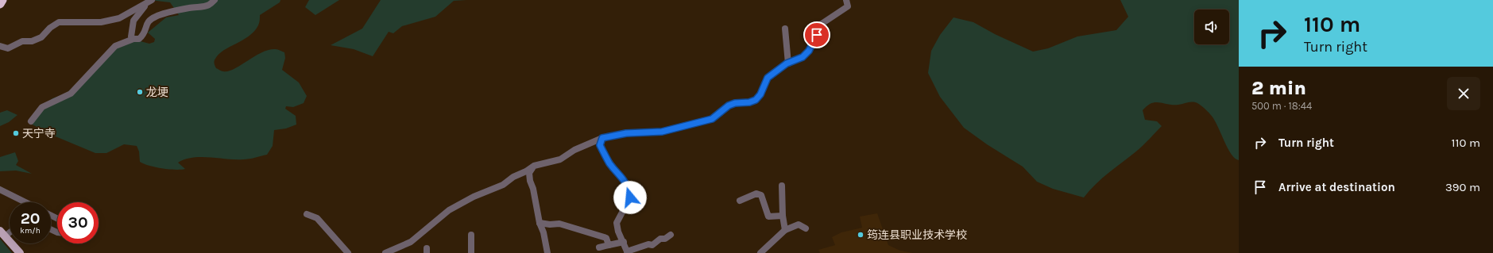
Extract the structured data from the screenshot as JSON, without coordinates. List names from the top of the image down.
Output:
{
  "places": ["龙埂", "天宁寺", "筠连县职业技术学校"],
  "page": {
    "turn": ["110 m", "Turn right"],
    "heading": ["2 min", "500 m · 18:44"],
    "list": [
      {
        "name": "Turn right",
        "value": "110 m"
      },
      {
        "name": "Arrive at destination",
        "value": "390 m"
      }
    ],
    "speed": "20 km/h",
    "limit": "30"
  }
}
